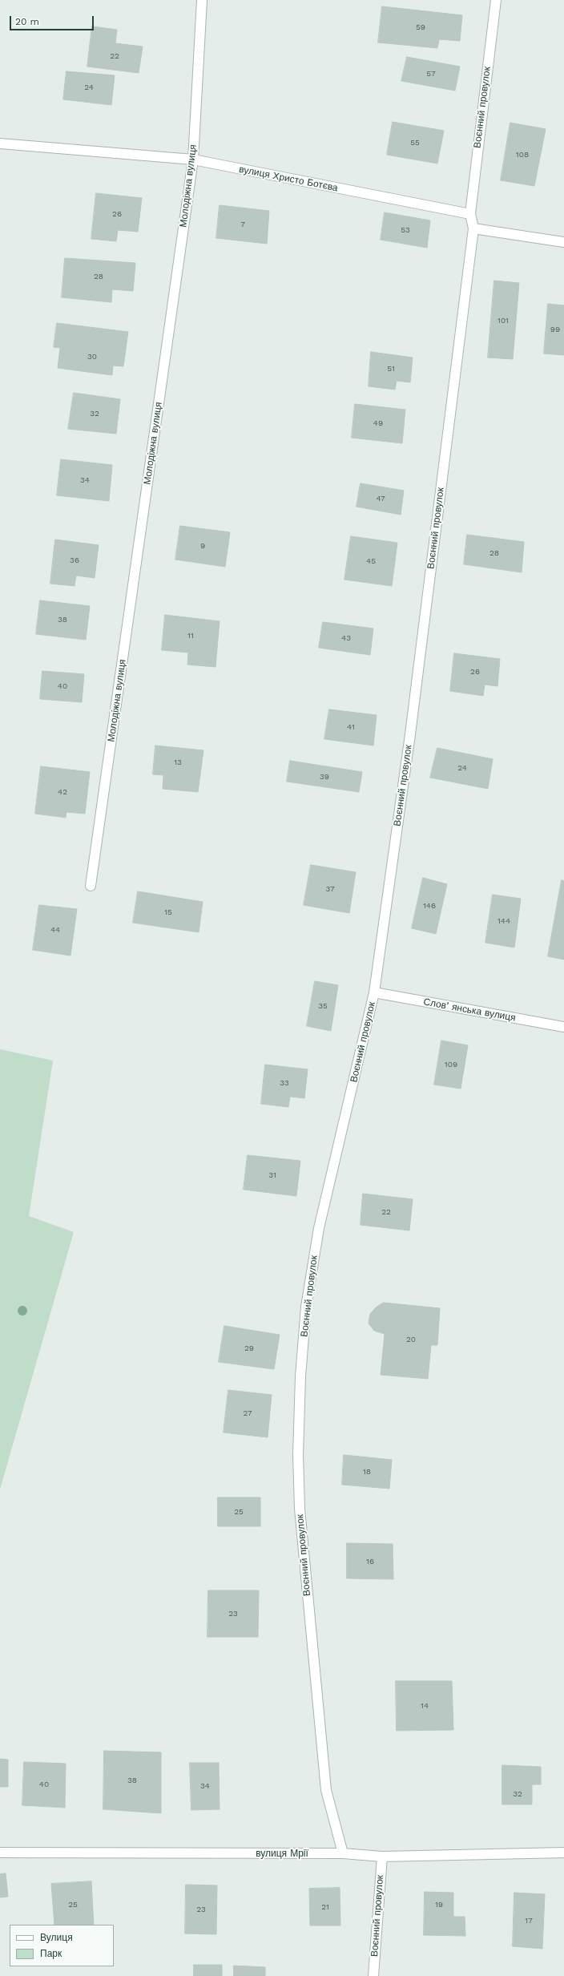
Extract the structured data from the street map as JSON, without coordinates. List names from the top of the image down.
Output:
{
  "streets": {
    "street": [
      "Воєнний провулок",
      "вулиця Христо Ботєва",
      "Молодіжна вулиця",
      "Словʼянська вулиця",
      "вулиця Мрії"
    ]
  },
  "crossings": [
    ["Воєнний провулок", "вулиця Христо Ботєва"],
    ["Воєнний провулок", "Словʼянська вулиця"],
    ["Воєнний провулок", "вулиця Мрії"],
    ["вулиця Христо Ботєва", "Молодіжна вулиця"]
  ],
  "house_numbers": [
    "59",
    "22",
    "57",
    "24",
    "55",
    "108",
    "26",
    "7",
    "53",
    "28",
    "101",
    "99",
    "30",
    "51",
    "32",
    "49",
    "34",
    "47",
    "9",
    "28",
    "36",
    "45",
    "38",
    "11",
    "43",
    "26",
    "40",
    "41",
    "13",
    "24",
    "39",
    "42",
    "37",
    "146",
    "15",
    "144",
    "44",
    "35",
    "109",
    "33",
    "31",
    "22",
    "20",
    "29",
    "27",
    "18",
    "25",
    "16",
    "23",
    "14",
    "38",
    "40",
    "34",
    "32",
    "25",
    "19",
    "21",
    "23",
    "17"
  ],
  "legend": ["Вулиця", "Парк"],
  "scale_bar": "20 m"
}
